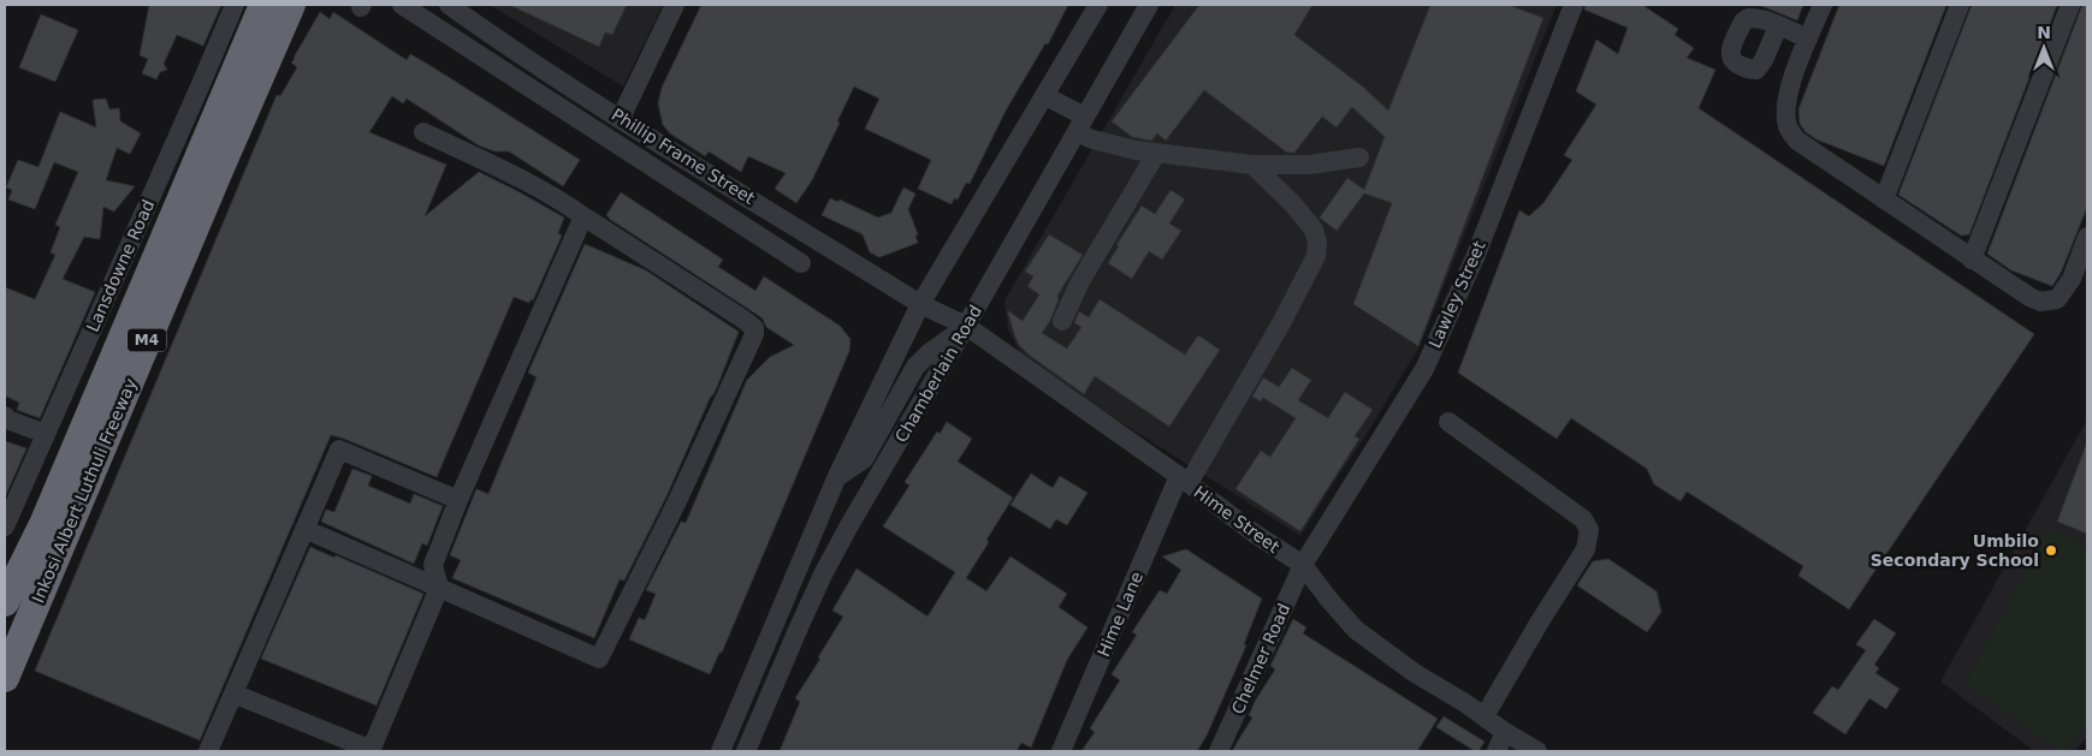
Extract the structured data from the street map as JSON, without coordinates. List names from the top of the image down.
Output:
{
  "streets": {
    "highway": ["M4", "Inkosi Albert Luthuli Freeway"],
    "street": [
      "Phillip Frame Street",
      "Lansdowne Road",
      "Lawley Street",
      "Chamberlain Road",
      "Hime Street",
      "Hime Lane",
      "Chelmer Road"
    ]
  },
  "crossings": [
    ["Phillip Frame Street", "Hime Street"],
    ["Lawley Street", "Hime Street"],
    ["Lawley Street", "Chelmer Road"],
    ["Chamberlain Road", "Hime Street"],
    ["Hime Street", "Hime Lane"],
    ["Hime Street", "Chelmer Road"]
  ],
  "places": ["Umbilo Secondary School"],
  "north": "top"
}
